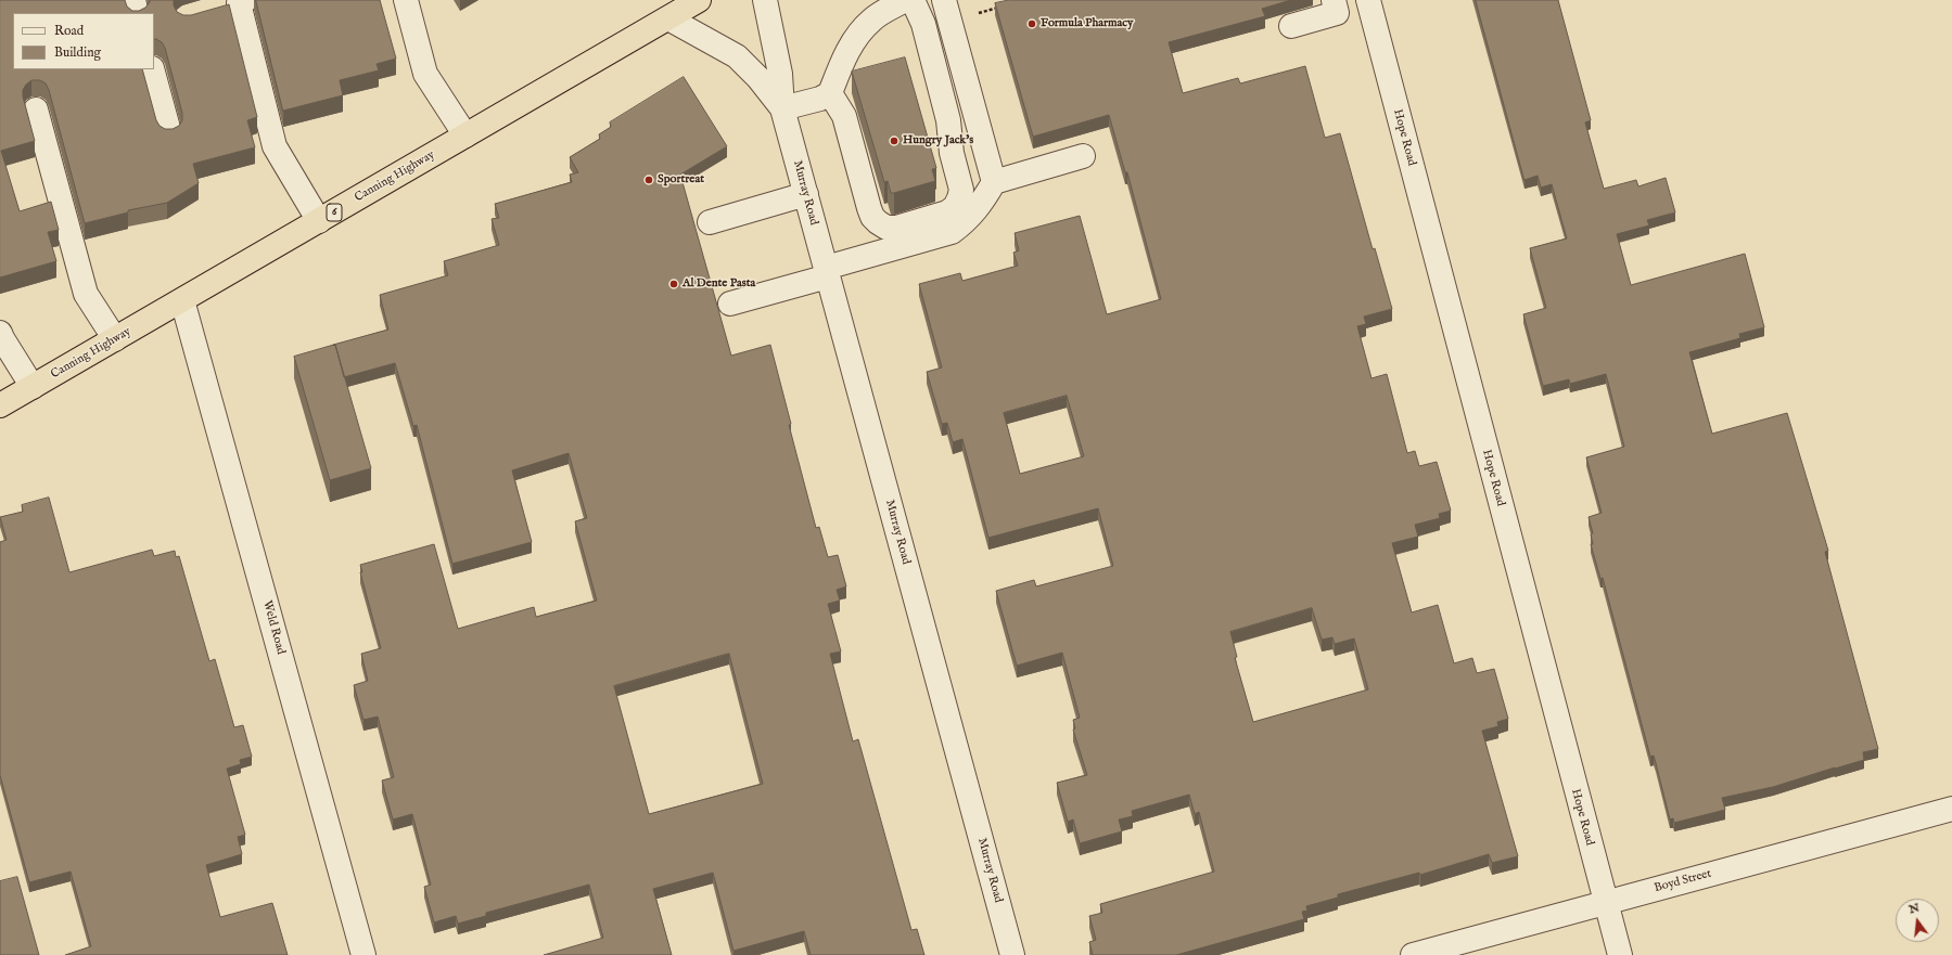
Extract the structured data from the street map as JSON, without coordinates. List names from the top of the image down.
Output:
{
  "streets": {
    "highway": ["Canning Highway", "6"],
    "street": [
      "Hope Road",
      "Murray Road",
      "Weld Road",
      "Boyd Street"
    ]
  },
  "crossings": [
    ["Hope Road", "Boyd Street"],
    ["Canning Highway", "Murray Road"],
    ["Canning Highway", "Weld Road"]
  ],
  "places": [
    "Formula Pharmacy",
    "Hungry Jack's",
    "Sportreat",
    "Al Dente Pasta"
  ],
  "legend": ["Road", "Building"],
  "north": "top"
}
